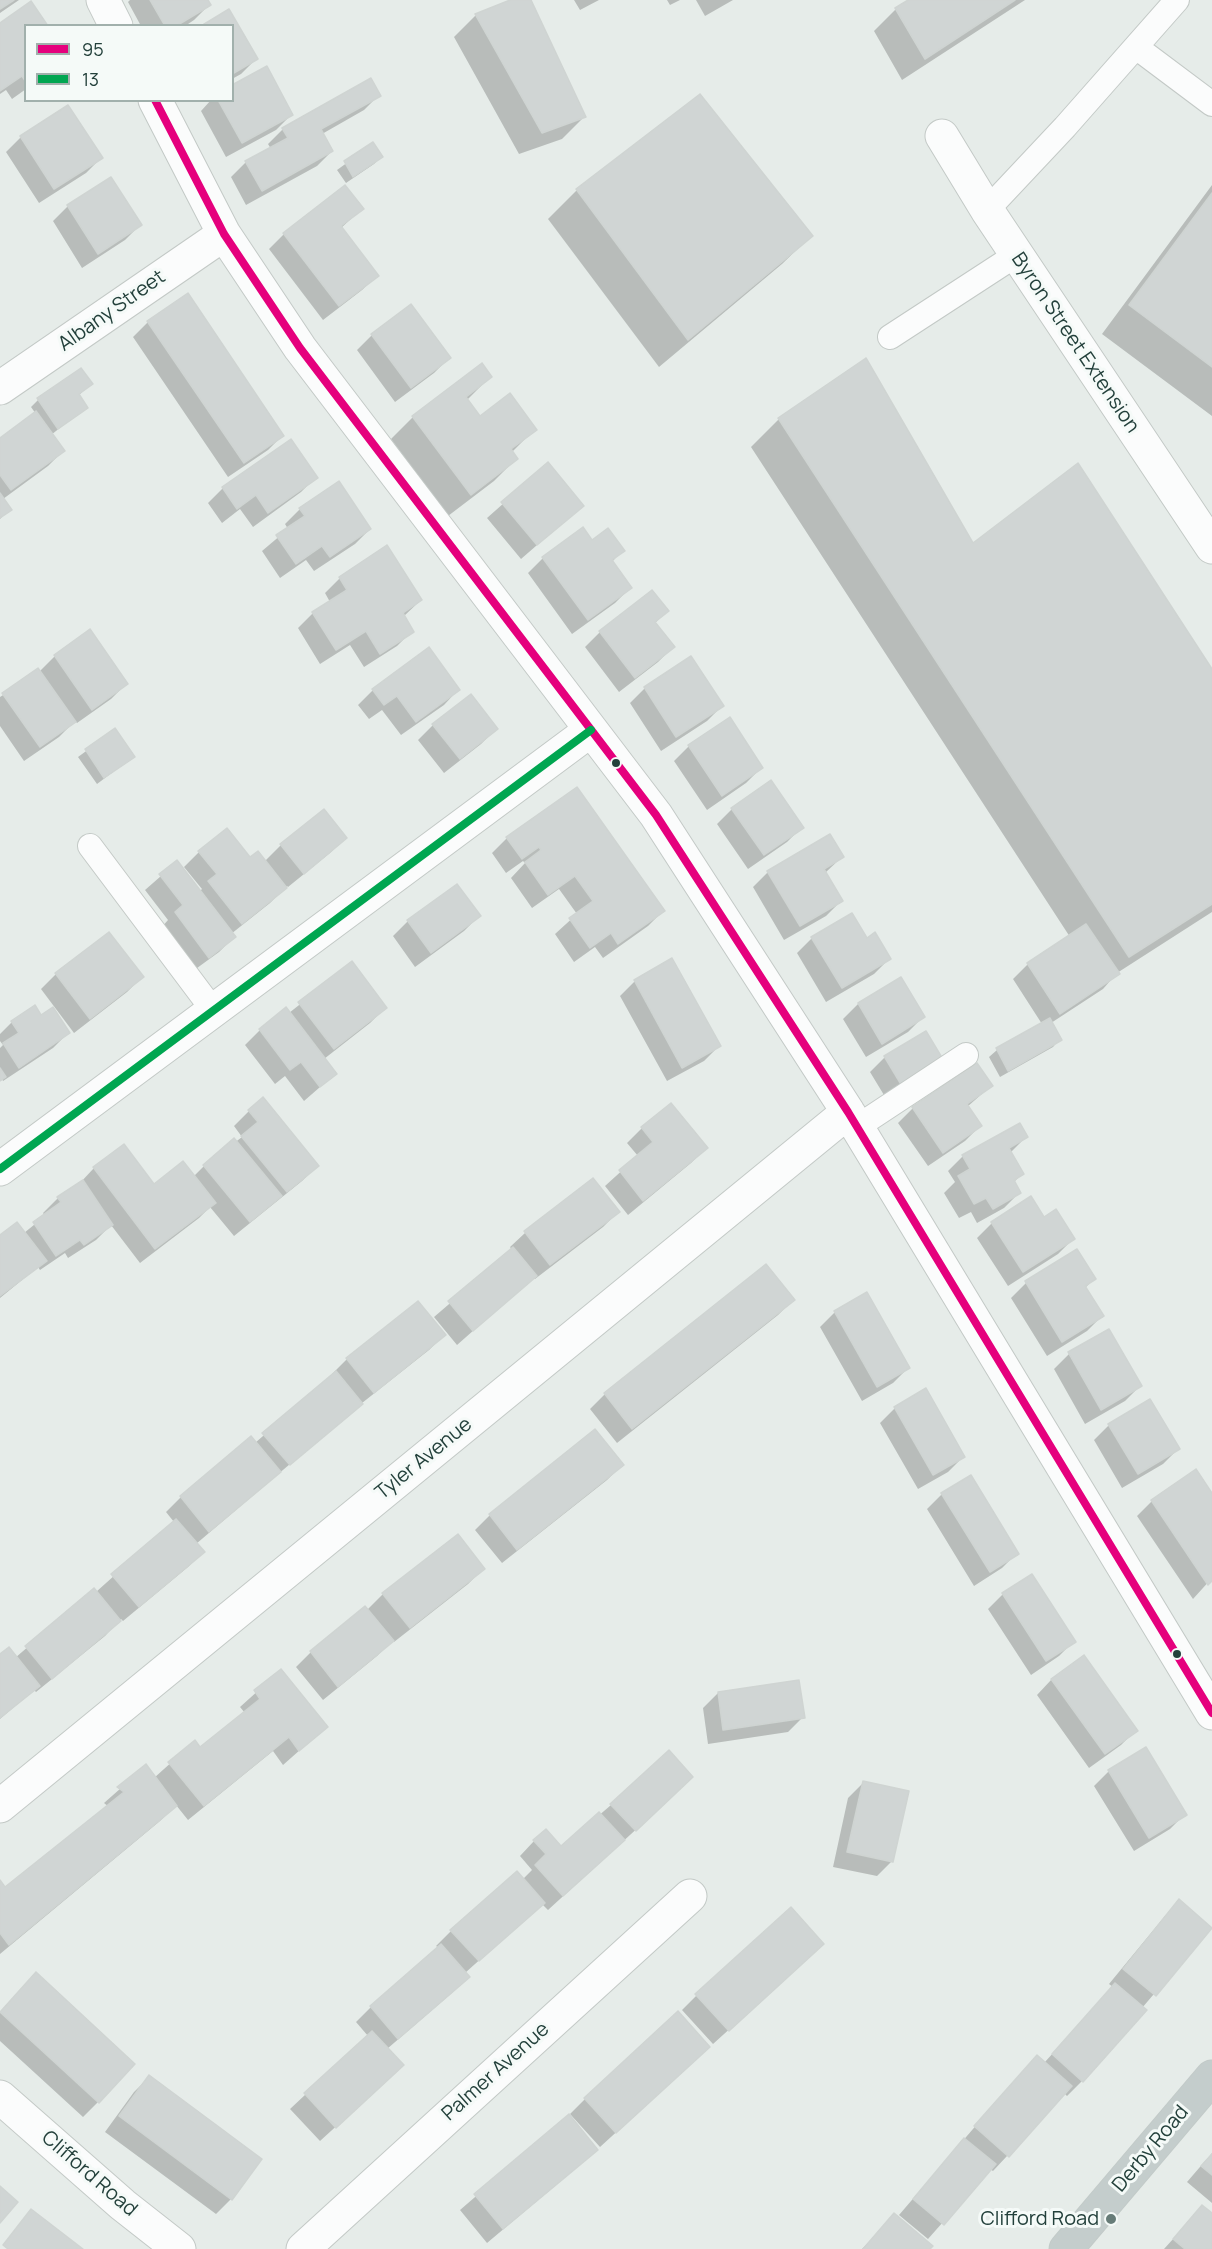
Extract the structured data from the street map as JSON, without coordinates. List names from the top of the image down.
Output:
{
  "streets": {
    "highway": ["Derby Road"],
    "street": [
      "Albany Street",
      "Byron Street Extension",
      "Tyler Avenue",
      "Palmer Avenue",
      "Clifford Road"
    ]
  },
  "places": ["Clifford Road"],
  "lines": ["transit line 95", "transit line 13"],
  "legend": ["95", "13"]
}
